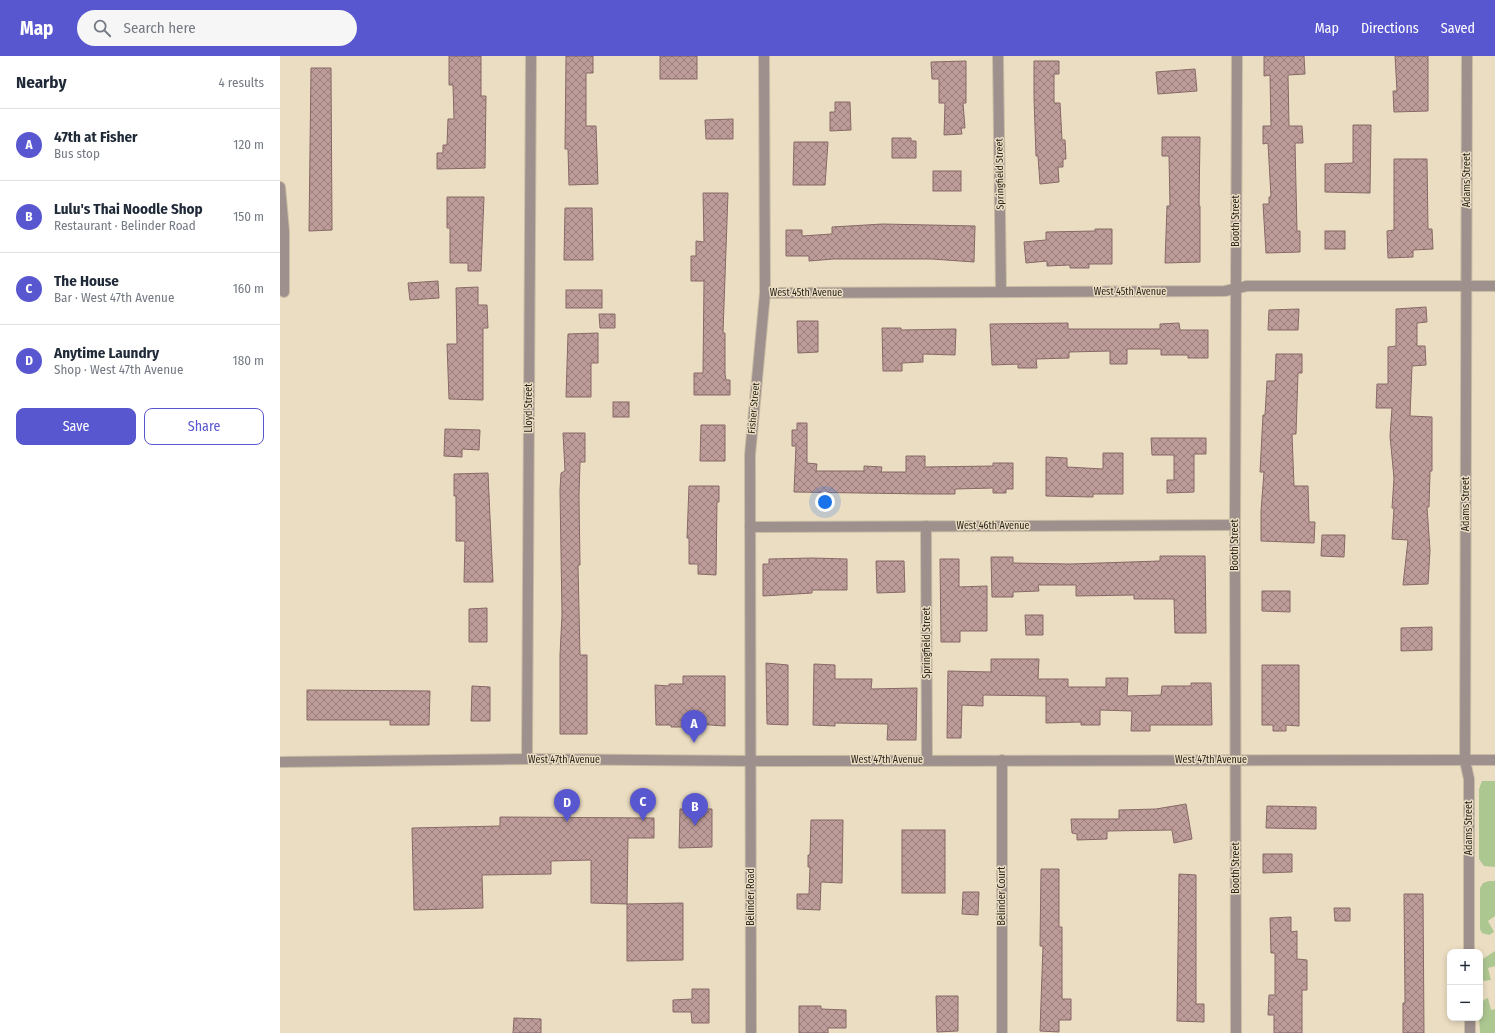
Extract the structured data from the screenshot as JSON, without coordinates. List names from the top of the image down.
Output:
{
  "streets": {
    "street": [
      "Springfield Street",
      "Adams Street",
      "Booth Street",
      "West 45th Avenue",
      "Lloyd Street",
      "Fisher Street",
      "West 46th Avenue",
      "West 47th Avenue",
      "Belinder Court",
      "Belinder Road"
    ]
  },
  "crossings": [
    ["Springfield Street", "West 45th Avenue"],
    ["Springfield Street", "West 46th Avenue"],
    ["Springfield Street", "West 47th Avenue"],
    ["Adams Street", "West 45th Avenue"],
    ["Adams Street", "West 47th Avenue"],
    ["Booth Street", "West 45th Avenue"],
    ["Booth Street", "West 46th Avenue"],
    ["Booth Street", "West 47th Avenue"],
    ["West 45th Avenue", "Fisher Street"],
    ["Lloyd Street", "West 47th Avenue"],
    ["Fisher Street", "West 46th Avenue"],
    ["Fisher Street", "West 47th Avenue"],
    ["Fisher Street", "Belinder Road"],
    ["West 47th Avenue", "Belinder Court"],
    ["West 47th Avenue", "Belinder Road"]
  ],
  "page": {
    "header": "Map",
    "search": "Search here",
    "nav": ["Map", "Directions", "Saved"],
    "heading": ["Nearby", "4 results"],
    "list": [
      {
        "mark": "A",
        "name": "47th at Fisher",
        "note": "Bus stop",
        "value": "120 m"
      },
      {
        "mark": "B",
        "name": "Lulu's Thai Noodle Shop",
        "note": "Restaurant · Belinder Road",
        "value": "150 m"
      },
      {
        "mark": "C",
        "name": "The House",
        "note": "Bar · West 47th Avenue",
        "value": "160 m"
      },
      {
        "mark": "D",
        "name": "Anytime Laundry",
        "note": "Shop · West 47th Avenue",
        "value": "180 m"
      }
    ],
    "buttons": ["Save", "Share"],
    "pins": [
      "A",
      "C",
      "D",
      "B"
    ],
    "map_buttons": ["+", "−"]
  }
}
